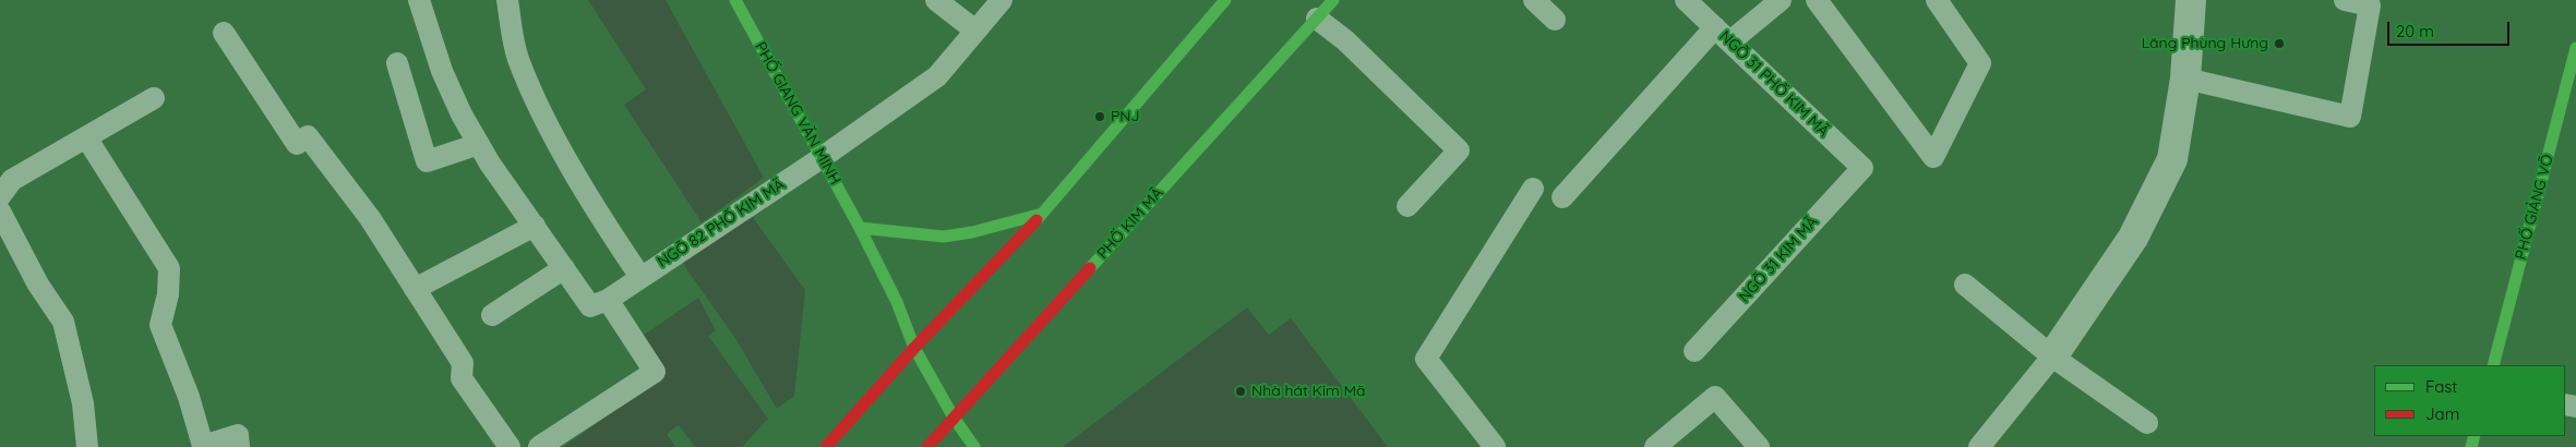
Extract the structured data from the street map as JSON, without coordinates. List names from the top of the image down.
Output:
{
  "streets": {
    "main road": ["PHỐ GIANG VĂN MINH", "PHỐ GIẢNG VÕ", "PHỐ KIM MÃ"],
    "lane": ["NGÕ 31 PHỐ KIM MÃ", "NGÕ 82 PHỐ KIM MÃ", "NGÕ 31 KIM MÃ"]
  },
  "crossings": [
    ["NGÕ 31 PHỐ KIM MÃ", "NGÕ 31 KIM MÃ"],
    ["PHỐ GIANG VĂN MINH", "NGÕ 82 PHỐ KIM MÃ"],
    ["PHỐ GIANG VĂN MINH", "PHỐ KIM MÃ"]
  ],
  "places": ["Lăng Phùng Hưng", "PNJ", "Nhà hát Kim Mã"],
  "legend": ["Fast", "Jam"],
  "scale_bar": "20 m"
}
